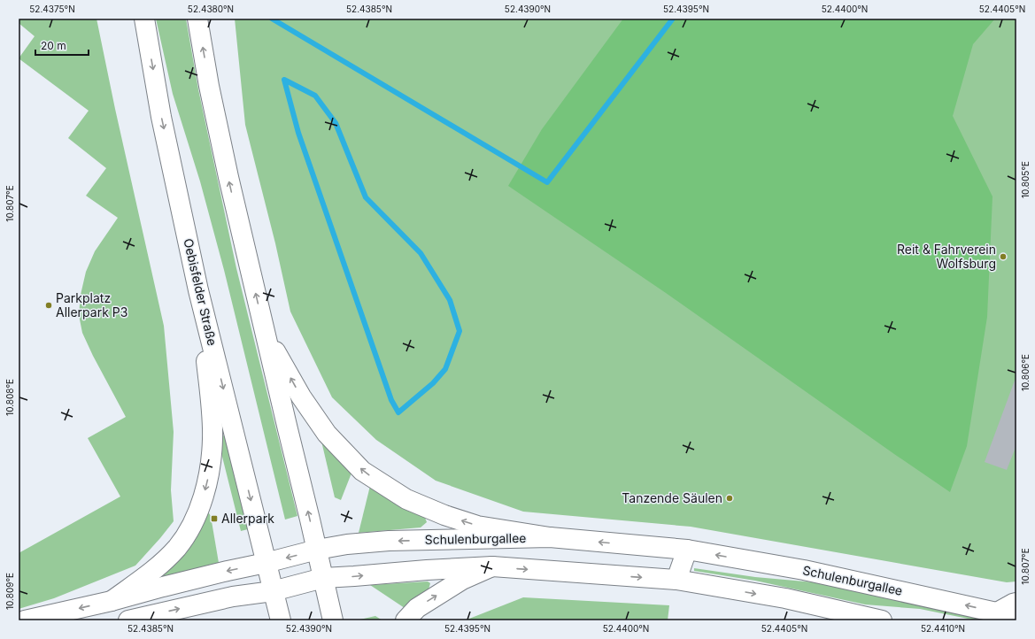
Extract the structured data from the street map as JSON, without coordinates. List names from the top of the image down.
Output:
{
  "streets": {
    "main road": ["Oebisfelder Straße", "Schulenburgallee"]
  },
  "crossings": [
    ["Oebisfelder Straße", "Schulenburgallee"]
  ],
  "places": {
    "other": ["Reit & Fahrverein Wolfsburg", "Parkplatz Allerpark P3", "Tanzende Säulen"],
    "transit": ["Allerpark"]
  },
  "scale_bar": "20 m",
  "coordinates": [
    "52.4375°N",
    "52.4380°N",
    "52.4385°N",
    "52.4390°N",
    "52.4395°N",
    "52.4400°N",
    "52.4405°N",
    "10.805°E",
    "10.807°E",
    "10.806°E",
    "10.808°E",
    "10.809°E",
    "52.4410°N"
  ]
}
